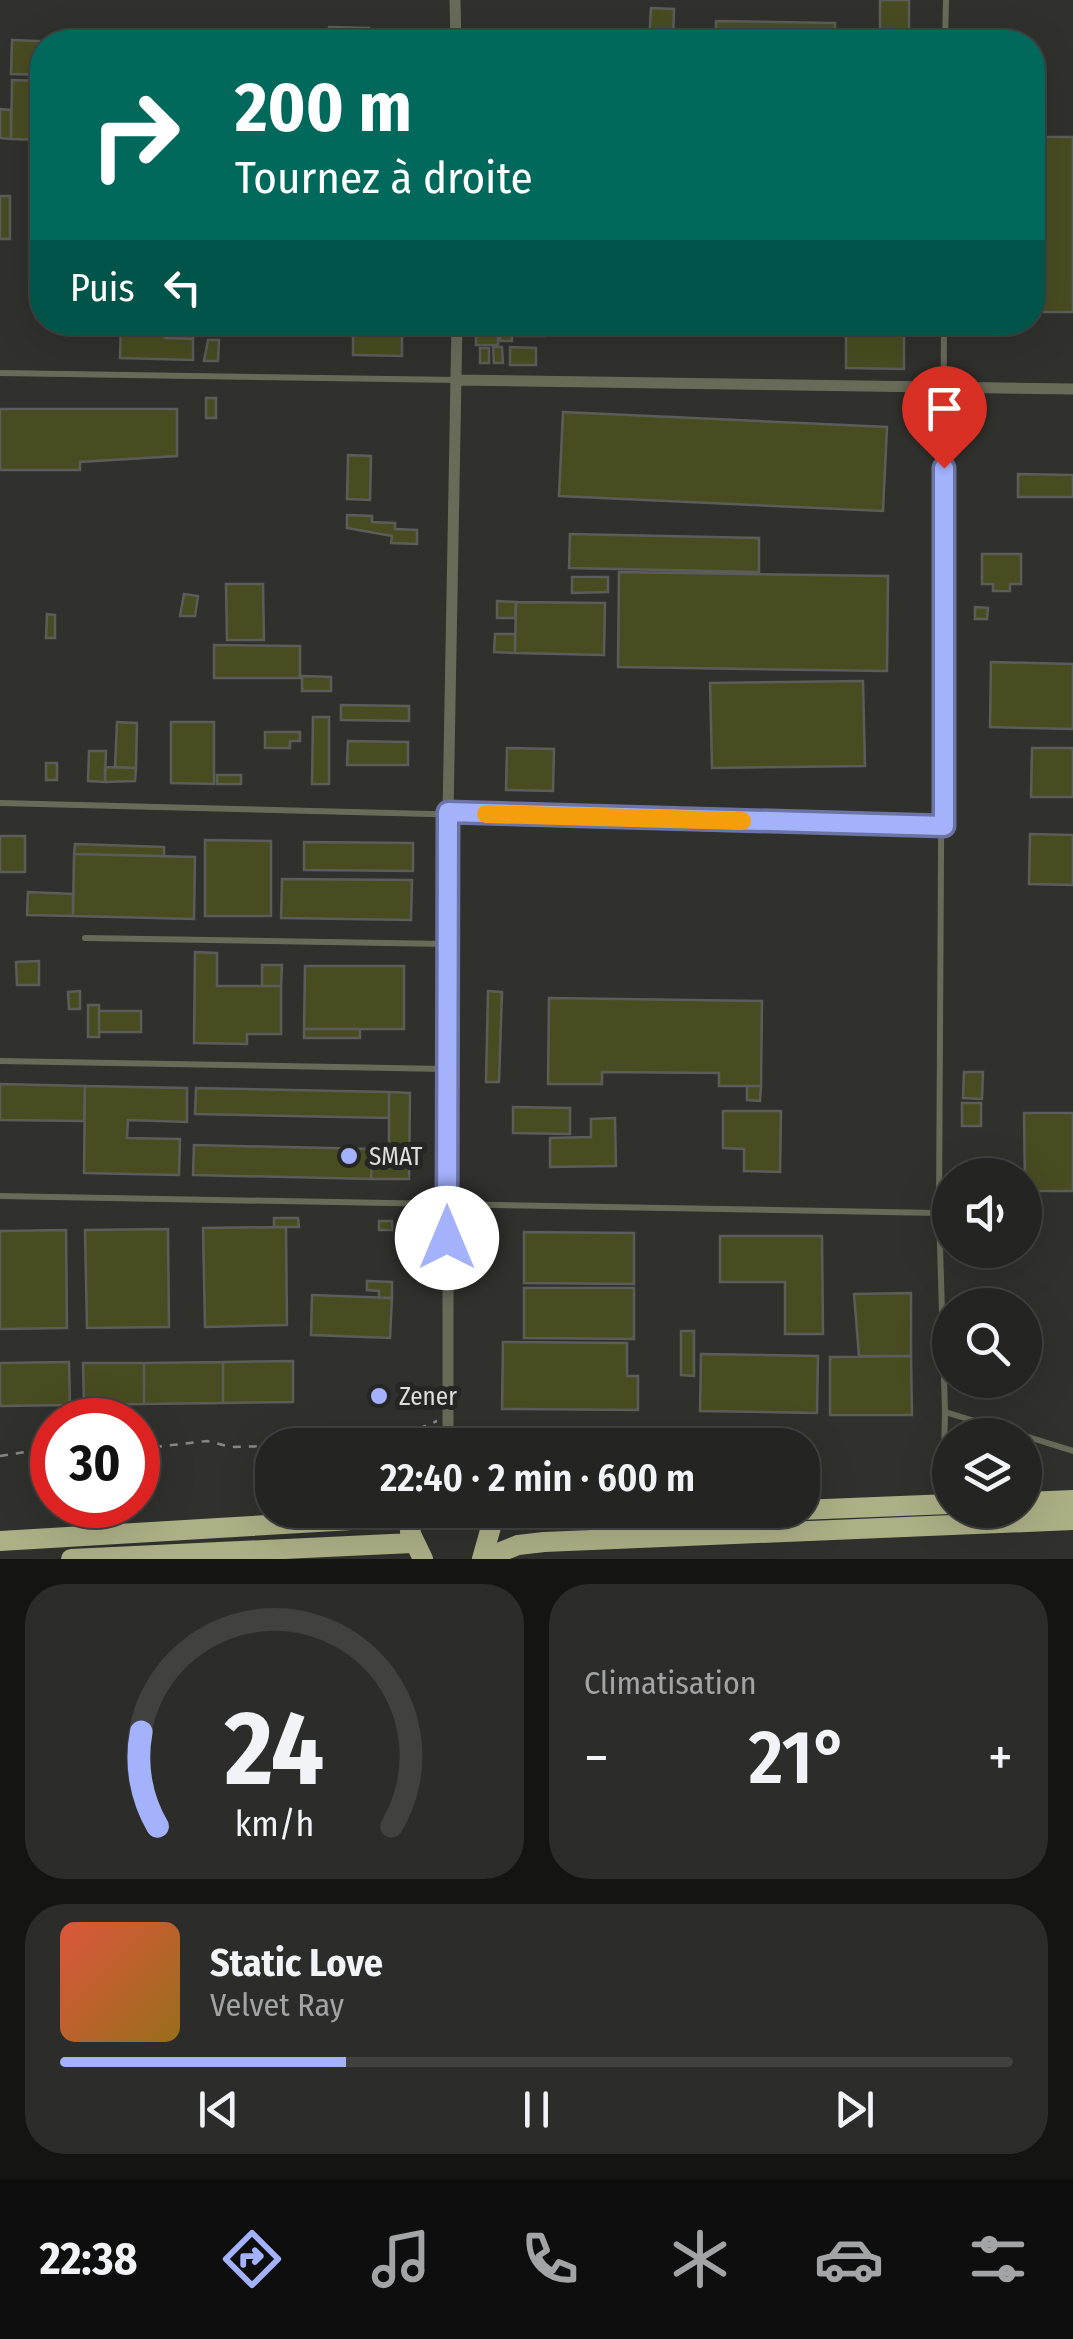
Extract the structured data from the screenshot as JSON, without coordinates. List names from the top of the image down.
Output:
{
  "places": ["SMAT", "Zener"],
  "page": {
    "turn": ["200 m", "Tournez à droite"],
    "then": "Puis",
    "limit": "30",
    "trip": "22:40 · 2 min · 600 m",
    "tile": "Climatisation",
    "heat": ["−", "21°", "+"],
    "song": ["Static Love", "Velvet Ray"],
    "tabs": "22:38",
    "gauge": ["24", "km/h"]
  }
}
